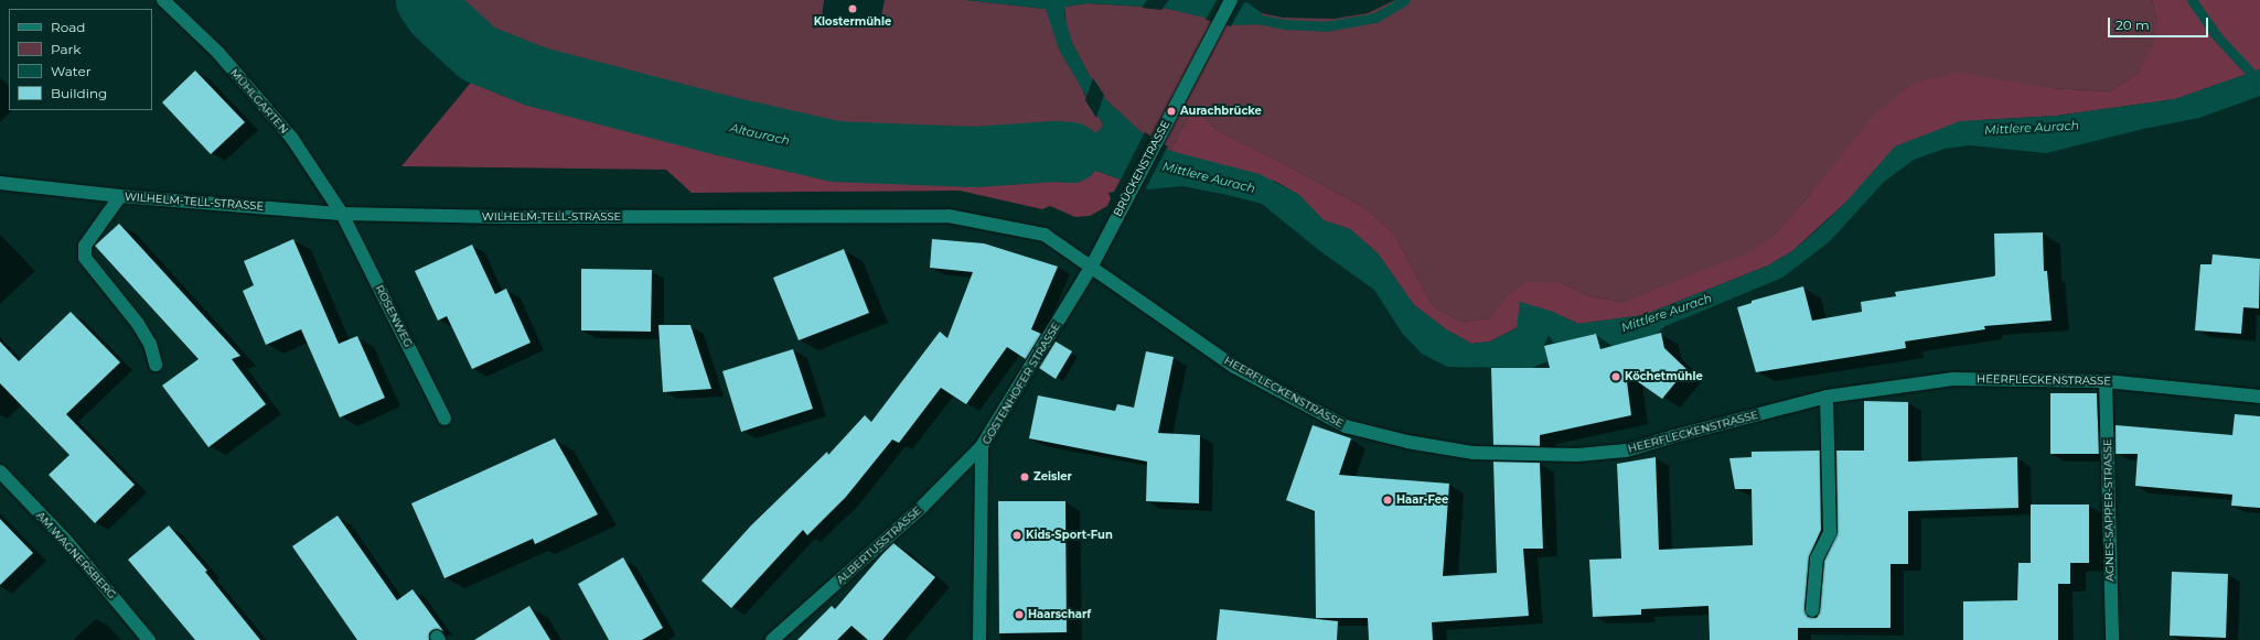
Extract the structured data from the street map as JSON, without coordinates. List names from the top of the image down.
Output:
{
  "streets": {
    "street": [
      "MÜHLGARTEN",
      "BRÜCKENSTRASSE",
      "WILHELM-TELL-STRASSE",
      "ROSENWEG",
      "HEERFLECKENSTRASSE",
      "GOSTENHOFER STRASSE",
      "AGNES-SAPPER-STRASSE",
      "ALBERTUSSTRASSE",
      "AM WAGNERSBERG"
    ]
  },
  "crossings": [
    ["MÜHLGARTEN", "WILHELM-TELL-STRASSE"],
    ["MÜHLGARTEN", "ROSENWEG"],
    ["BRÜCKENSTRASSE", "WILHELM-TELL-STRASSE"],
    ["BRÜCKENSTRASSE", "HEERFLECKENSTRASSE"],
    ["BRÜCKENSTRASSE", "GOSTENHOFER STRASSE"],
    ["WILHELM-TELL-STRASSE", "ROSENWEG"],
    ["WILHELM-TELL-STRASSE", "HEERFLECKENSTRASSE"],
    ["WILHELM-TELL-STRASSE", "GOSTENHOFER STRASSE"],
    ["HEERFLECKENSTRASSE", "GOSTENHOFER STRASSE"],
    ["HEERFLECKENSTRASSE", "AGNES-SAPPER-STRASSE"],
    ["GOSTENHOFER STRASSE", "ALBERTUSSTRASSE"]
  ],
  "water": ["Mittlere Aurach", "Altaurach"],
  "places": [
    "Klostermühle",
    "Aurachbrücke",
    "Köchetmühle",
    "Zeisler",
    "Haar-Fee",
    "Kids-Sport-Fun",
    "Haarscharf"
  ],
  "legend": [
    "Road",
    "Park",
    "Water",
    "Building"
  ],
  "scale_bar": "20 m"
}
